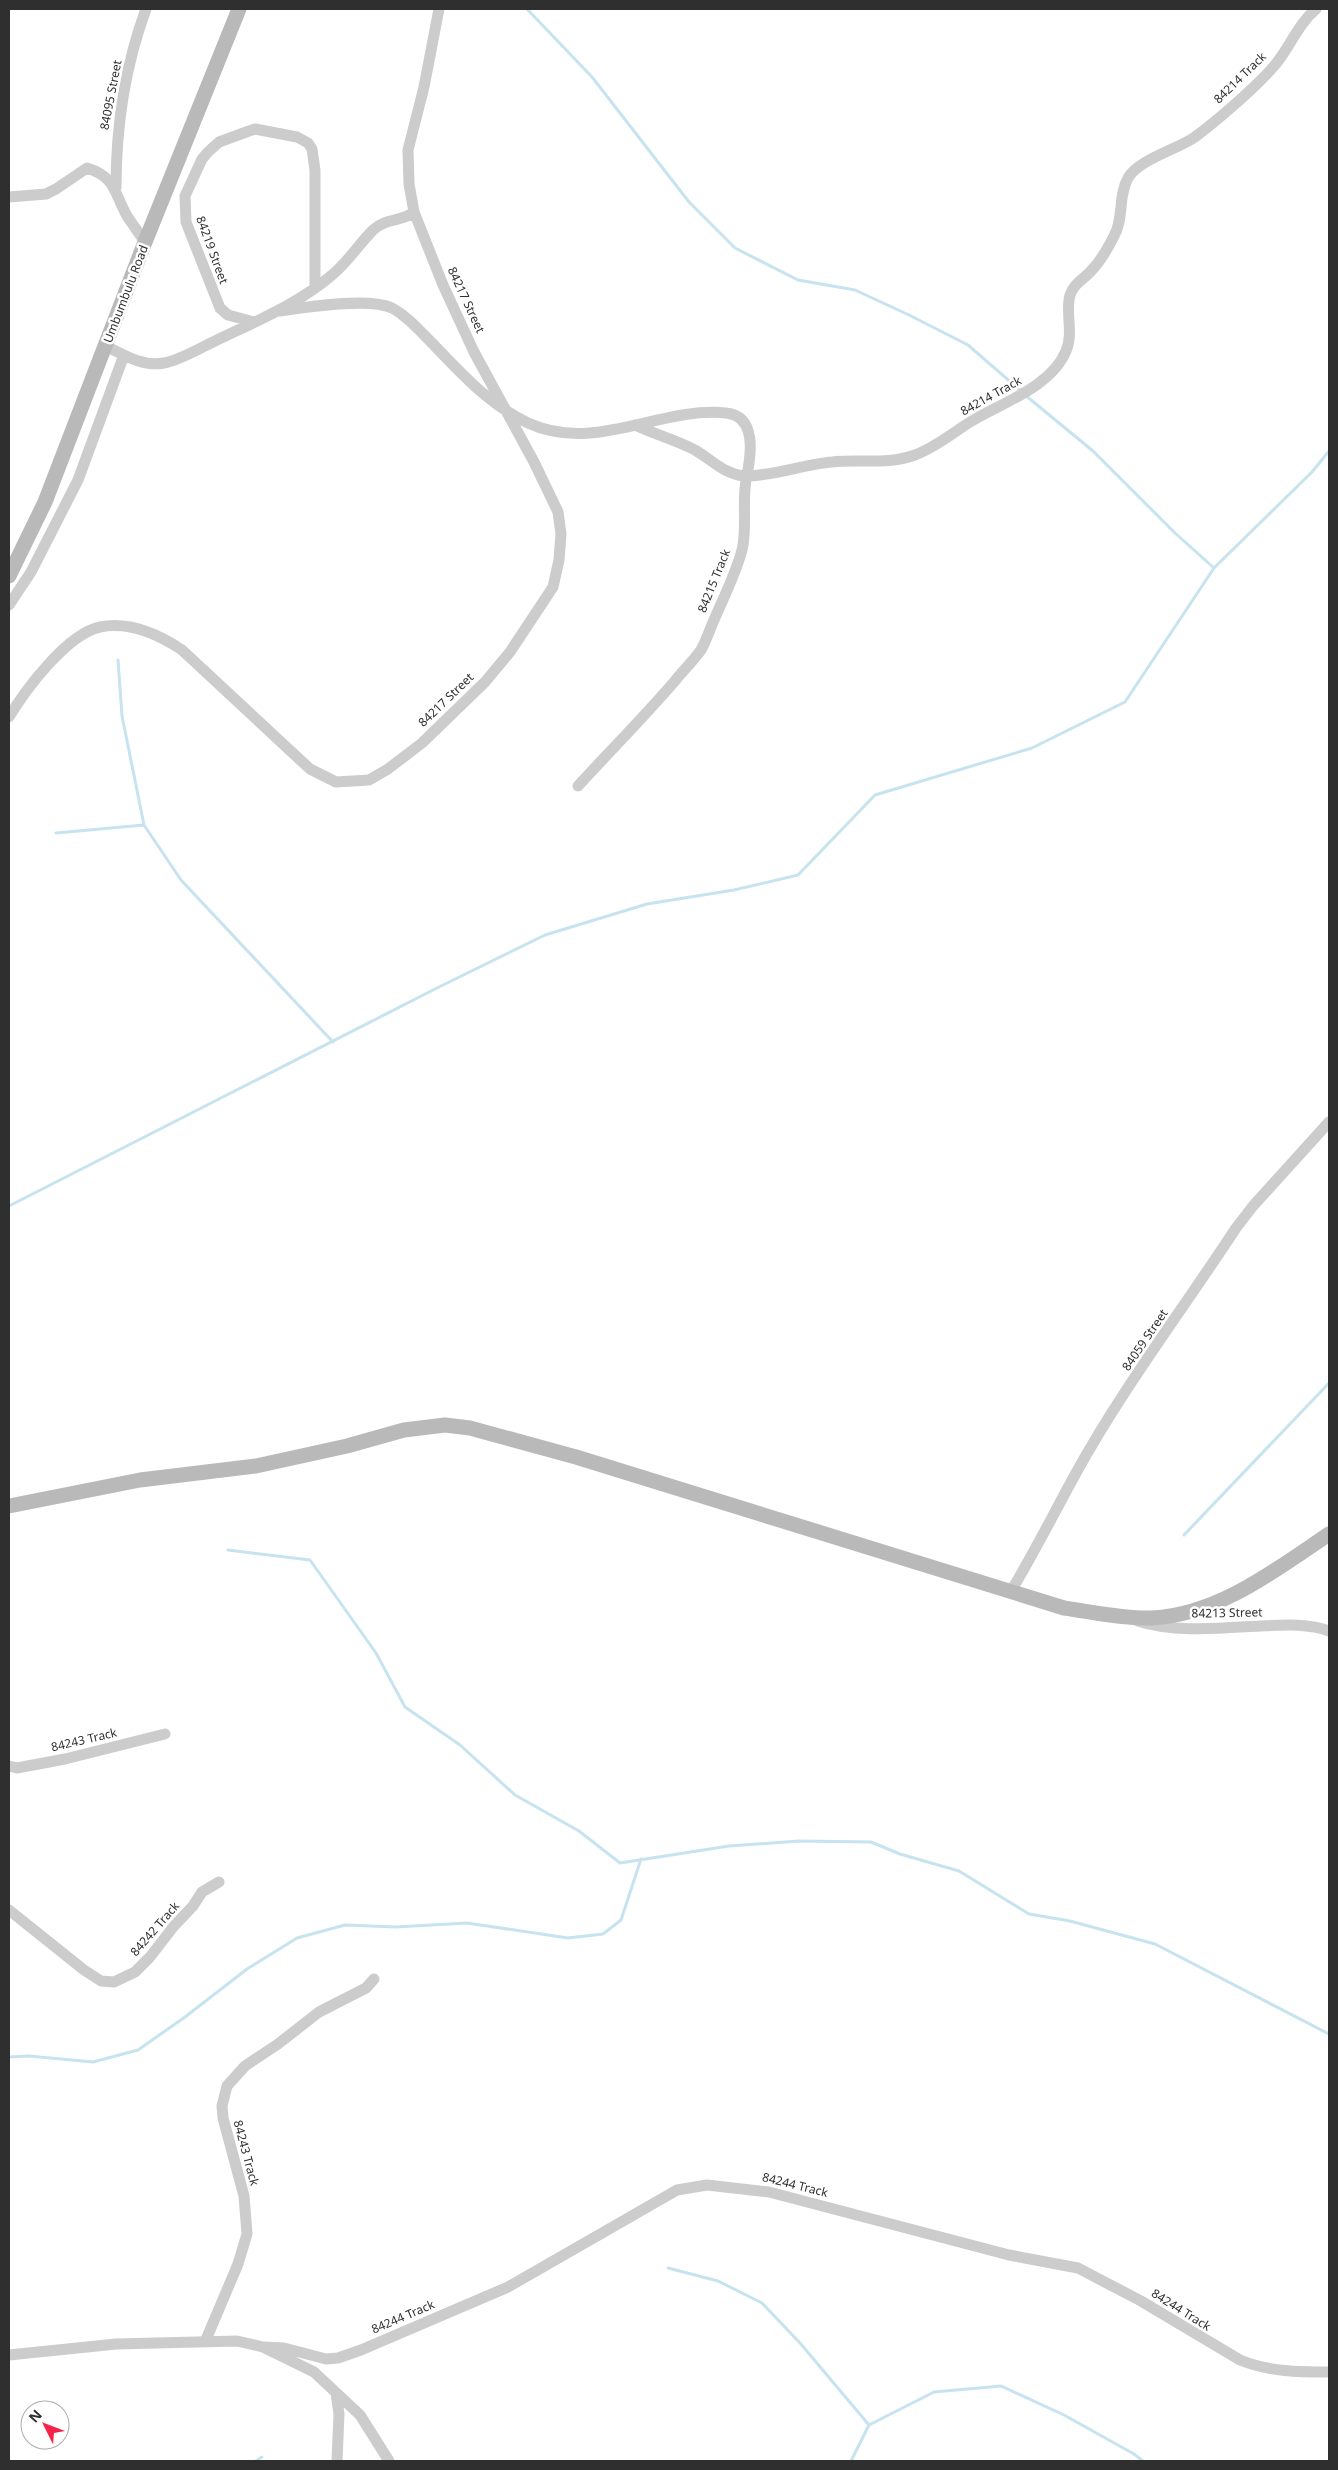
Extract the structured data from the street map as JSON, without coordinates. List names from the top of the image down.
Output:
{
  "streets": {
    "street": [
      "84214 Track",
      "84095 Street",
      "84219 Street",
      "Umbumbulu Road",
      "84217 Street",
      "84215 Track",
      "84059 Street",
      "84213 Street",
      "84243 Track",
      "84242 Track",
      "84244 Track"
    ]
  },
  "crossings": [
    ["84214 Track", "84215 Track"]
  ],
  "north": "top left"
}
